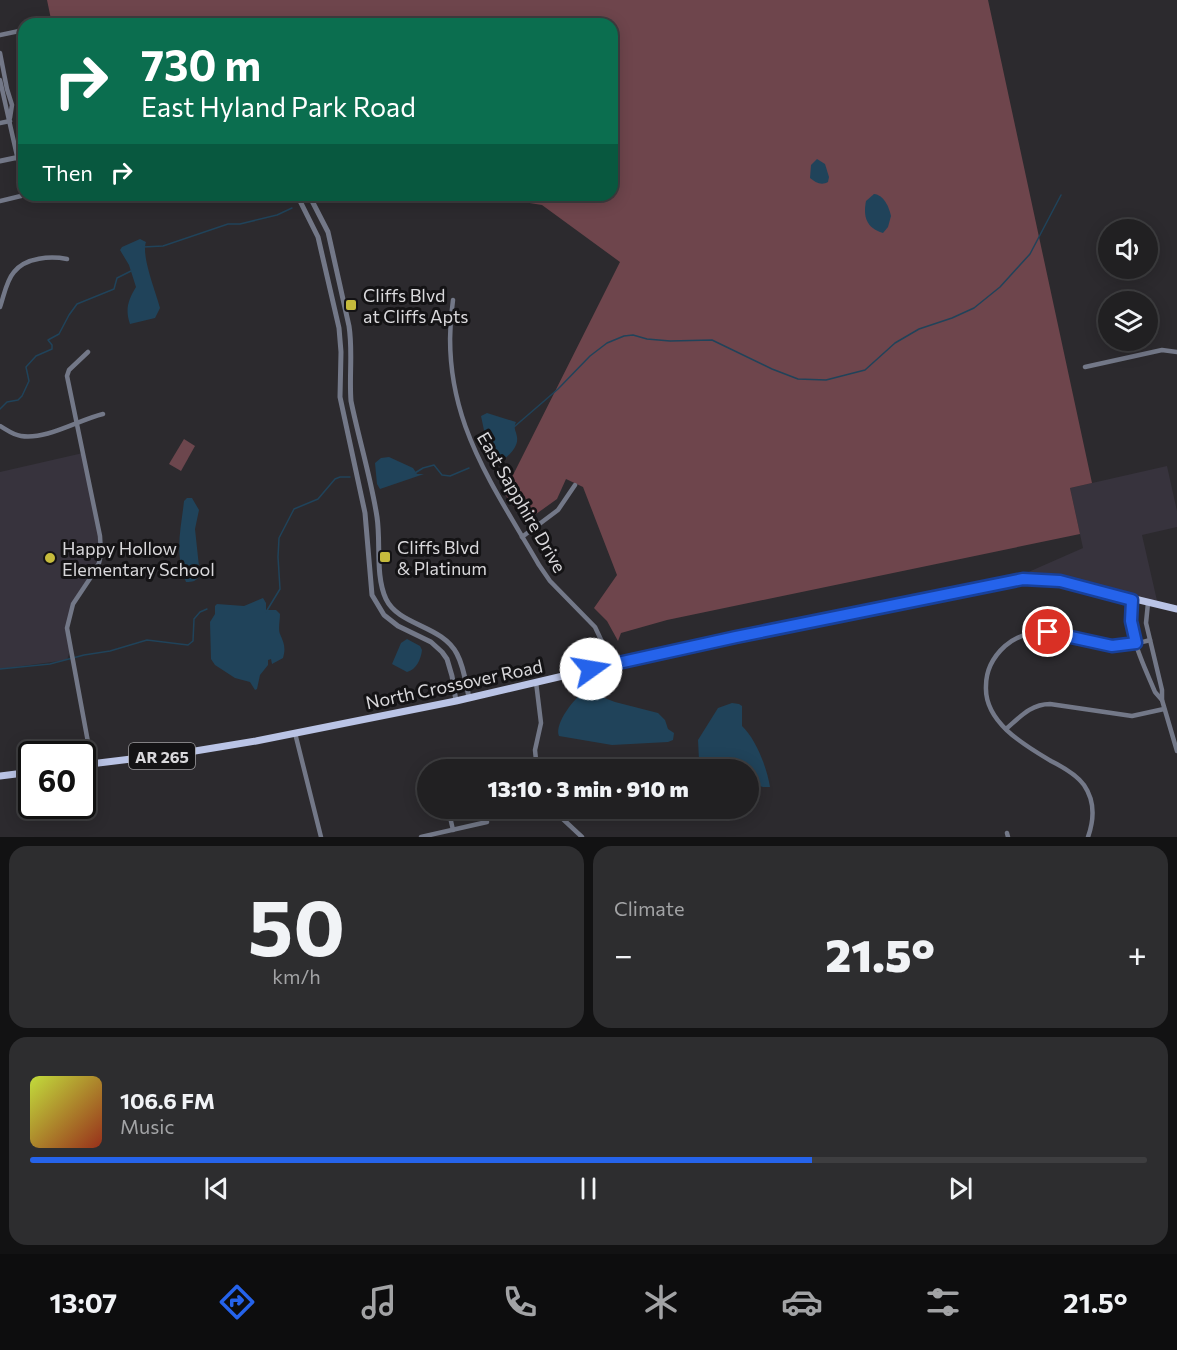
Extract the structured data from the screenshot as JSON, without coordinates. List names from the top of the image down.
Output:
{
  "streets": {
    "main road": ["North Crossover Road", "AR 265"],
    "street": ["East Sapphire Drive"]
  },
  "crossings": [
    ["East Sapphire Drive", "North Crossover Road"]
  ],
  "places": {
    "transit": ["Cliffs Blvd at Cliffs Apts", "Cliffs Blvd & Platinum"],
    "other": ["Happy Hollow Elementary School"]
  },
  "page": {
    "turn": ["730 m", "East Hyland Park Road"],
    "then": "Then",
    "limit": "60",
    "trip": "13:10 · 3 min · 910 m",
    "tile": [
      ["50", "km/h"],
      "Climate"
    ],
    "heat": ["−", "21.5°", "+"],
    "song": ["106.6 FM", "Music"],
    "tabs": ["13:07", "21.5°"]
  }
}
